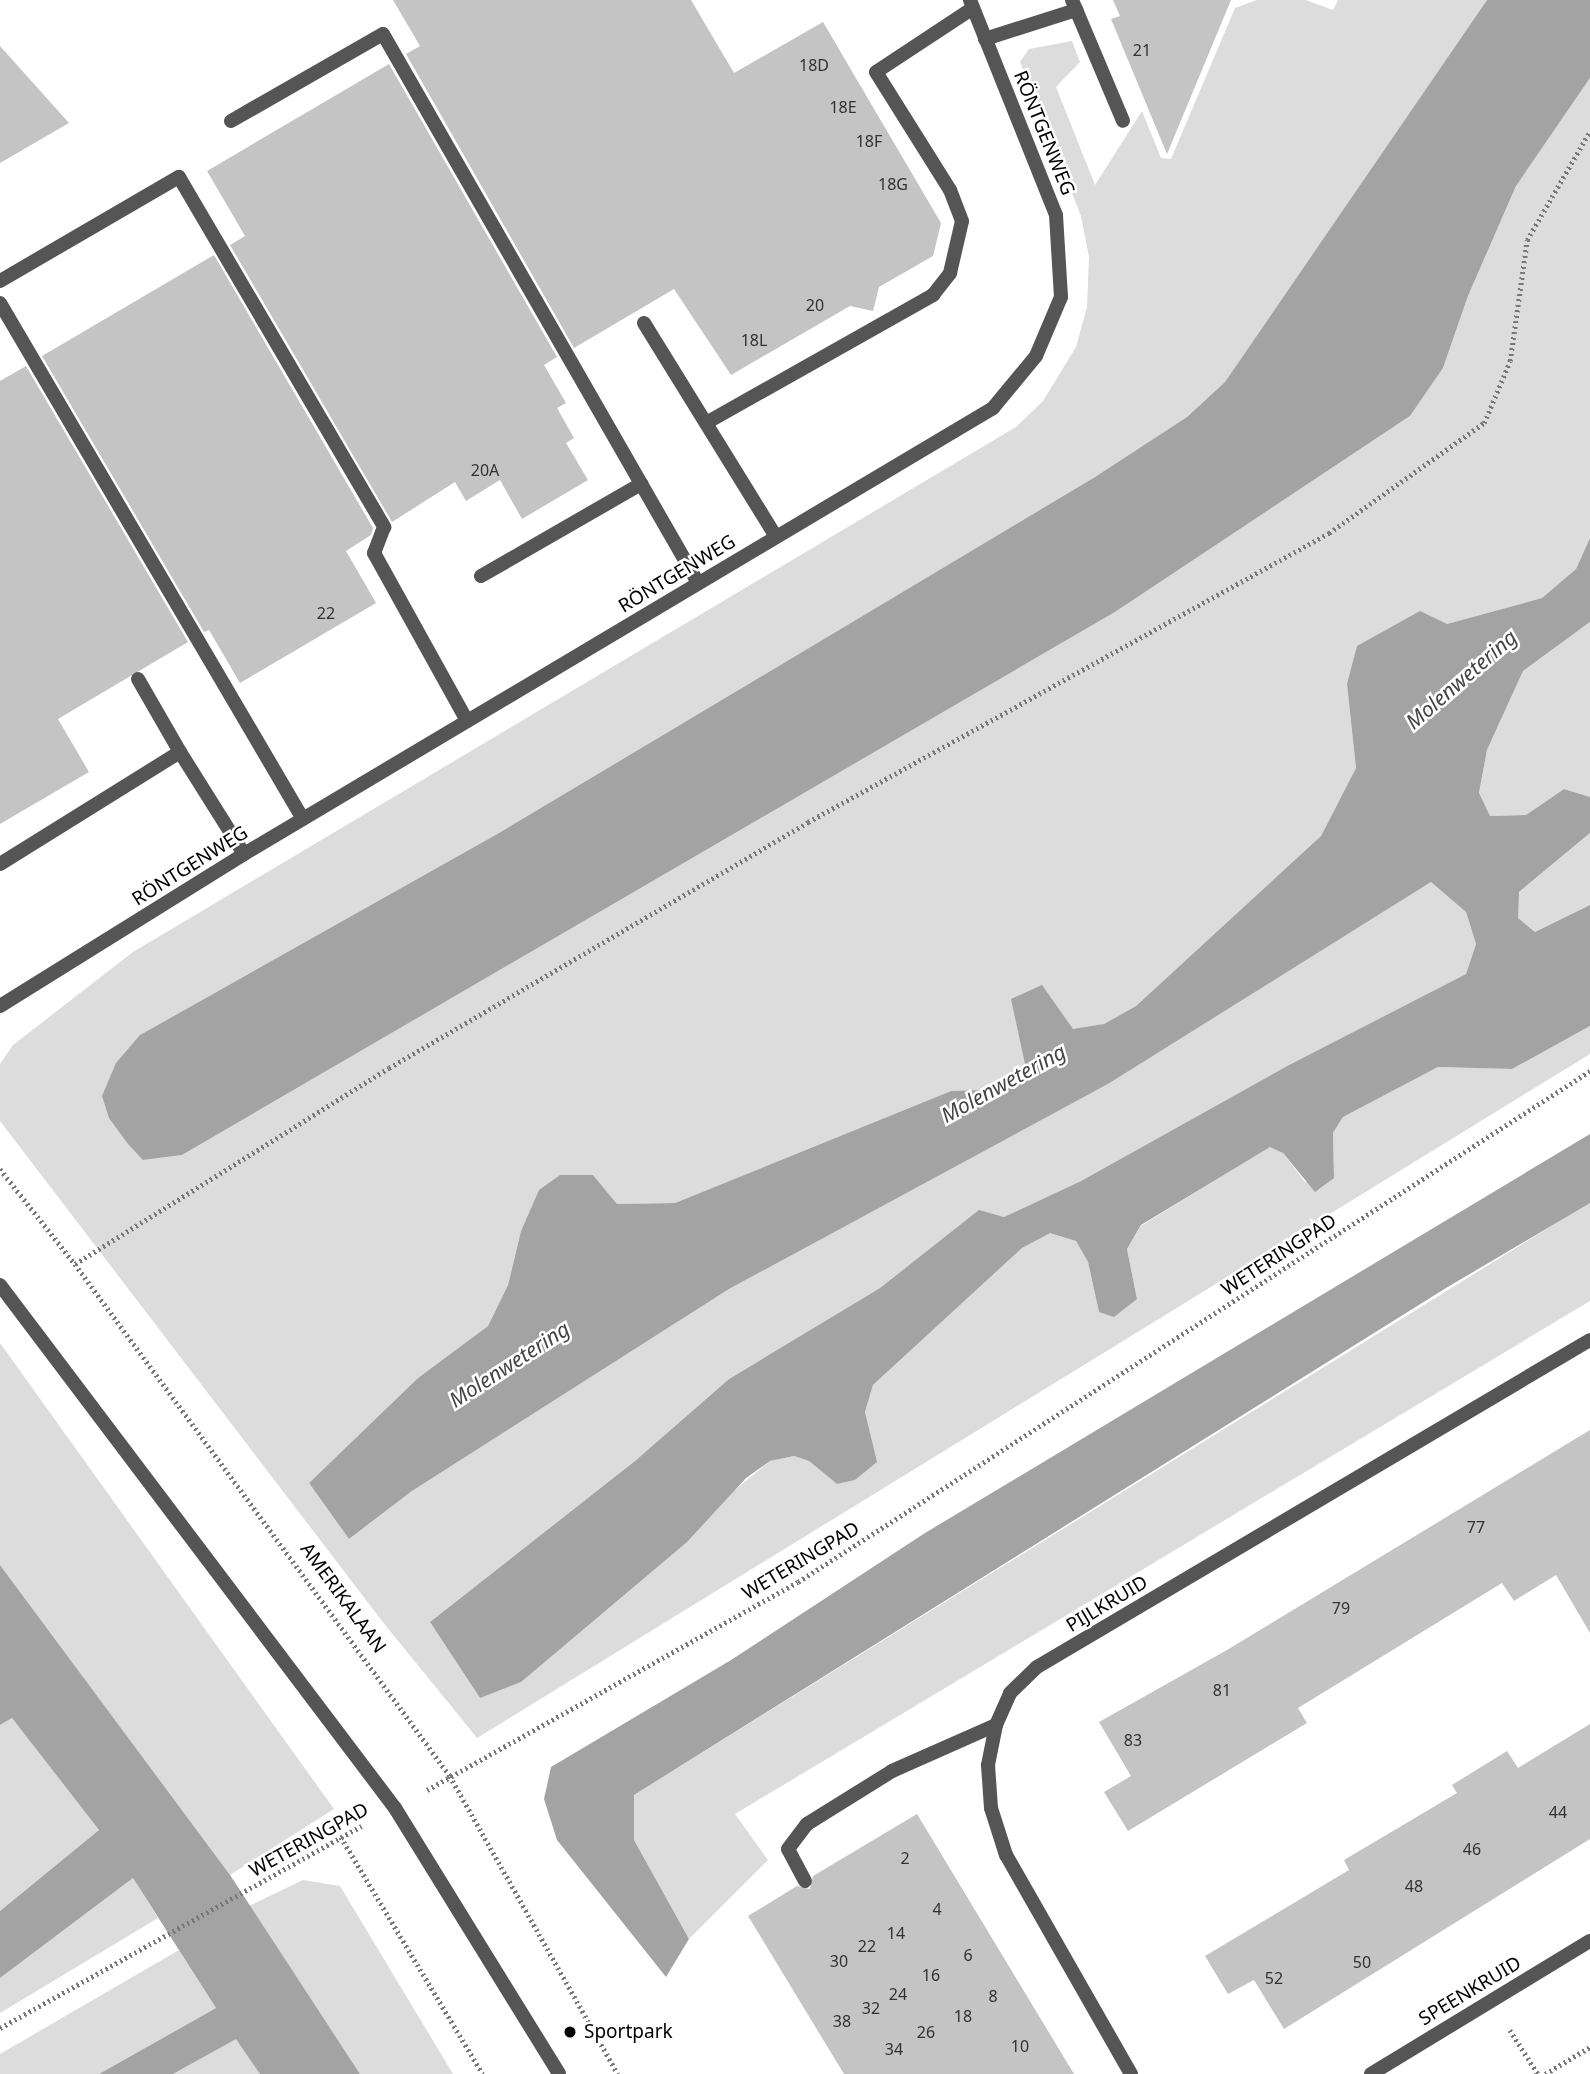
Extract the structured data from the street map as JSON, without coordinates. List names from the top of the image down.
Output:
{
  "streets": {
    "street": ["RÖNTGENWEG", "PIJLKRUID", "SPEENKRUID"],
    "path": ["WETERINGPAD", "AMERIKALAAN"]
  },
  "crossings": [
    ["WETERINGPAD", "AMERIKALAAN"]
  ],
  "water": ["Molenwetering"],
  "places": ["Sportpark"],
  "house_numbers": [
    "21",
    "18D",
    "18E",
    "18F",
    "18G",
    "20",
    "18L",
    "20A",
    "22",
    "77",
    "79",
    "81",
    "83",
    "44",
    "46",
    "2",
    "48",
    "4",
    "14",
    "22",
    "6",
    "30",
    "50",
    "16",
    "52",
    "24",
    "8",
    "32",
    "18",
    "38",
    "26",
    "10",
    "34"
  ]
}
